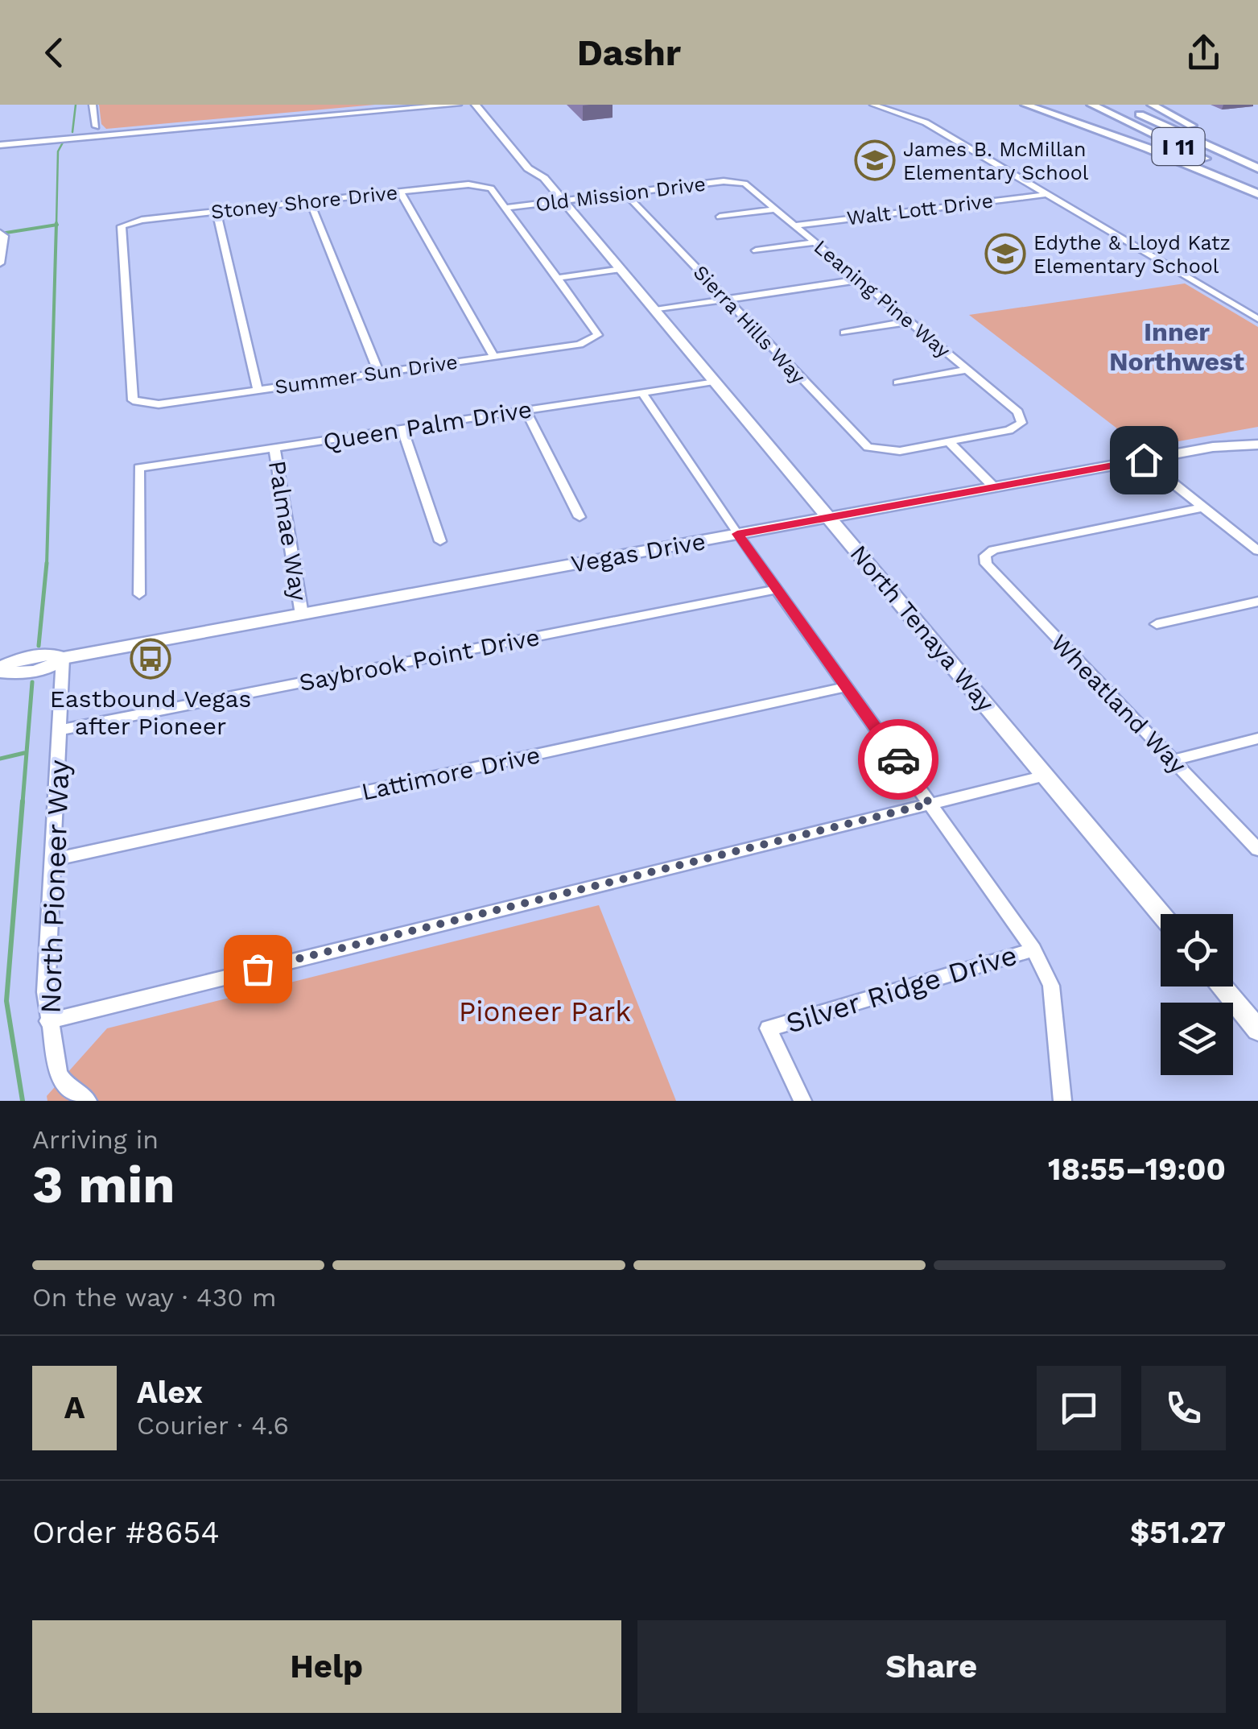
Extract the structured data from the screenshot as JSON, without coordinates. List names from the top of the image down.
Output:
{
  "streets": {
    "highway": ["I 11"],
    "main road": ["Vegas Drive", "North Tenaya Way"],
    "street": [
      "Old Mission Drive",
      "Stoney Shore Drive",
      "Walt Lott Drive",
      "Leaning Pine Way",
      "Sierra Hills Way",
      "Summer Sun Drive",
      "Queen Palm Drive",
      "Palmae Way",
      "Saybrook Point Drive",
      "Wheatland Way",
      "Lattimore Drive",
      "North Pioneer Way",
      "Silver Ridge Drive"
    ]
  },
  "crossings": [
    ["Old Mission Drive", "Stoney Shore Drive"],
    ["Old Mission Drive", "Leaning Pine Way"],
    ["Old Mission Drive", "Sierra Hills Way"],
    ["Old Mission Drive", "North Tenaya Way"],
    ["Stoney Shore Drive", "Summer Sun Drive"],
    ["Walt Lott Drive", "Leaning Pine Way"],
    ["Leaning Pine Way", "Sierra Hills Way"],
    ["Queen Palm Drive", "Palmae Way"],
    ["Queen Palm Drive", "North Tenaya Way"],
    ["Palmae Way", "Vegas Drive"],
    ["Vegas Drive", "North Tenaya Way"],
    ["Vegas Drive", "North Pioneer Way"],
    ["Saybrook Point Drive", "North Pioneer Way"],
    ["Lattimore Drive", "North Pioneer Way"]
  ],
  "districts": ["Inner Northwest"],
  "parks": ["Pioneer Park"],
  "places": {
    "school or university": ["James B. McMillan Elementary School", "Edythe & Lloyd Katz Elementary School"],
    "bus stop": ["Eastbound Vegas after Pioneer"]
  },
  "page": {
    "header": "Dashr",
    "heading": ["3 min", "Arriving in", "18:55–19:00"],
    "panel": [
      "Alex",
      "Courier · 4.6",
      "Order #8654",
      "$51.27"
    ],
    "bar": "On the way · 430 m",
    "round": "A",
    "buttons": ["Help", "Share"]
  }
}
